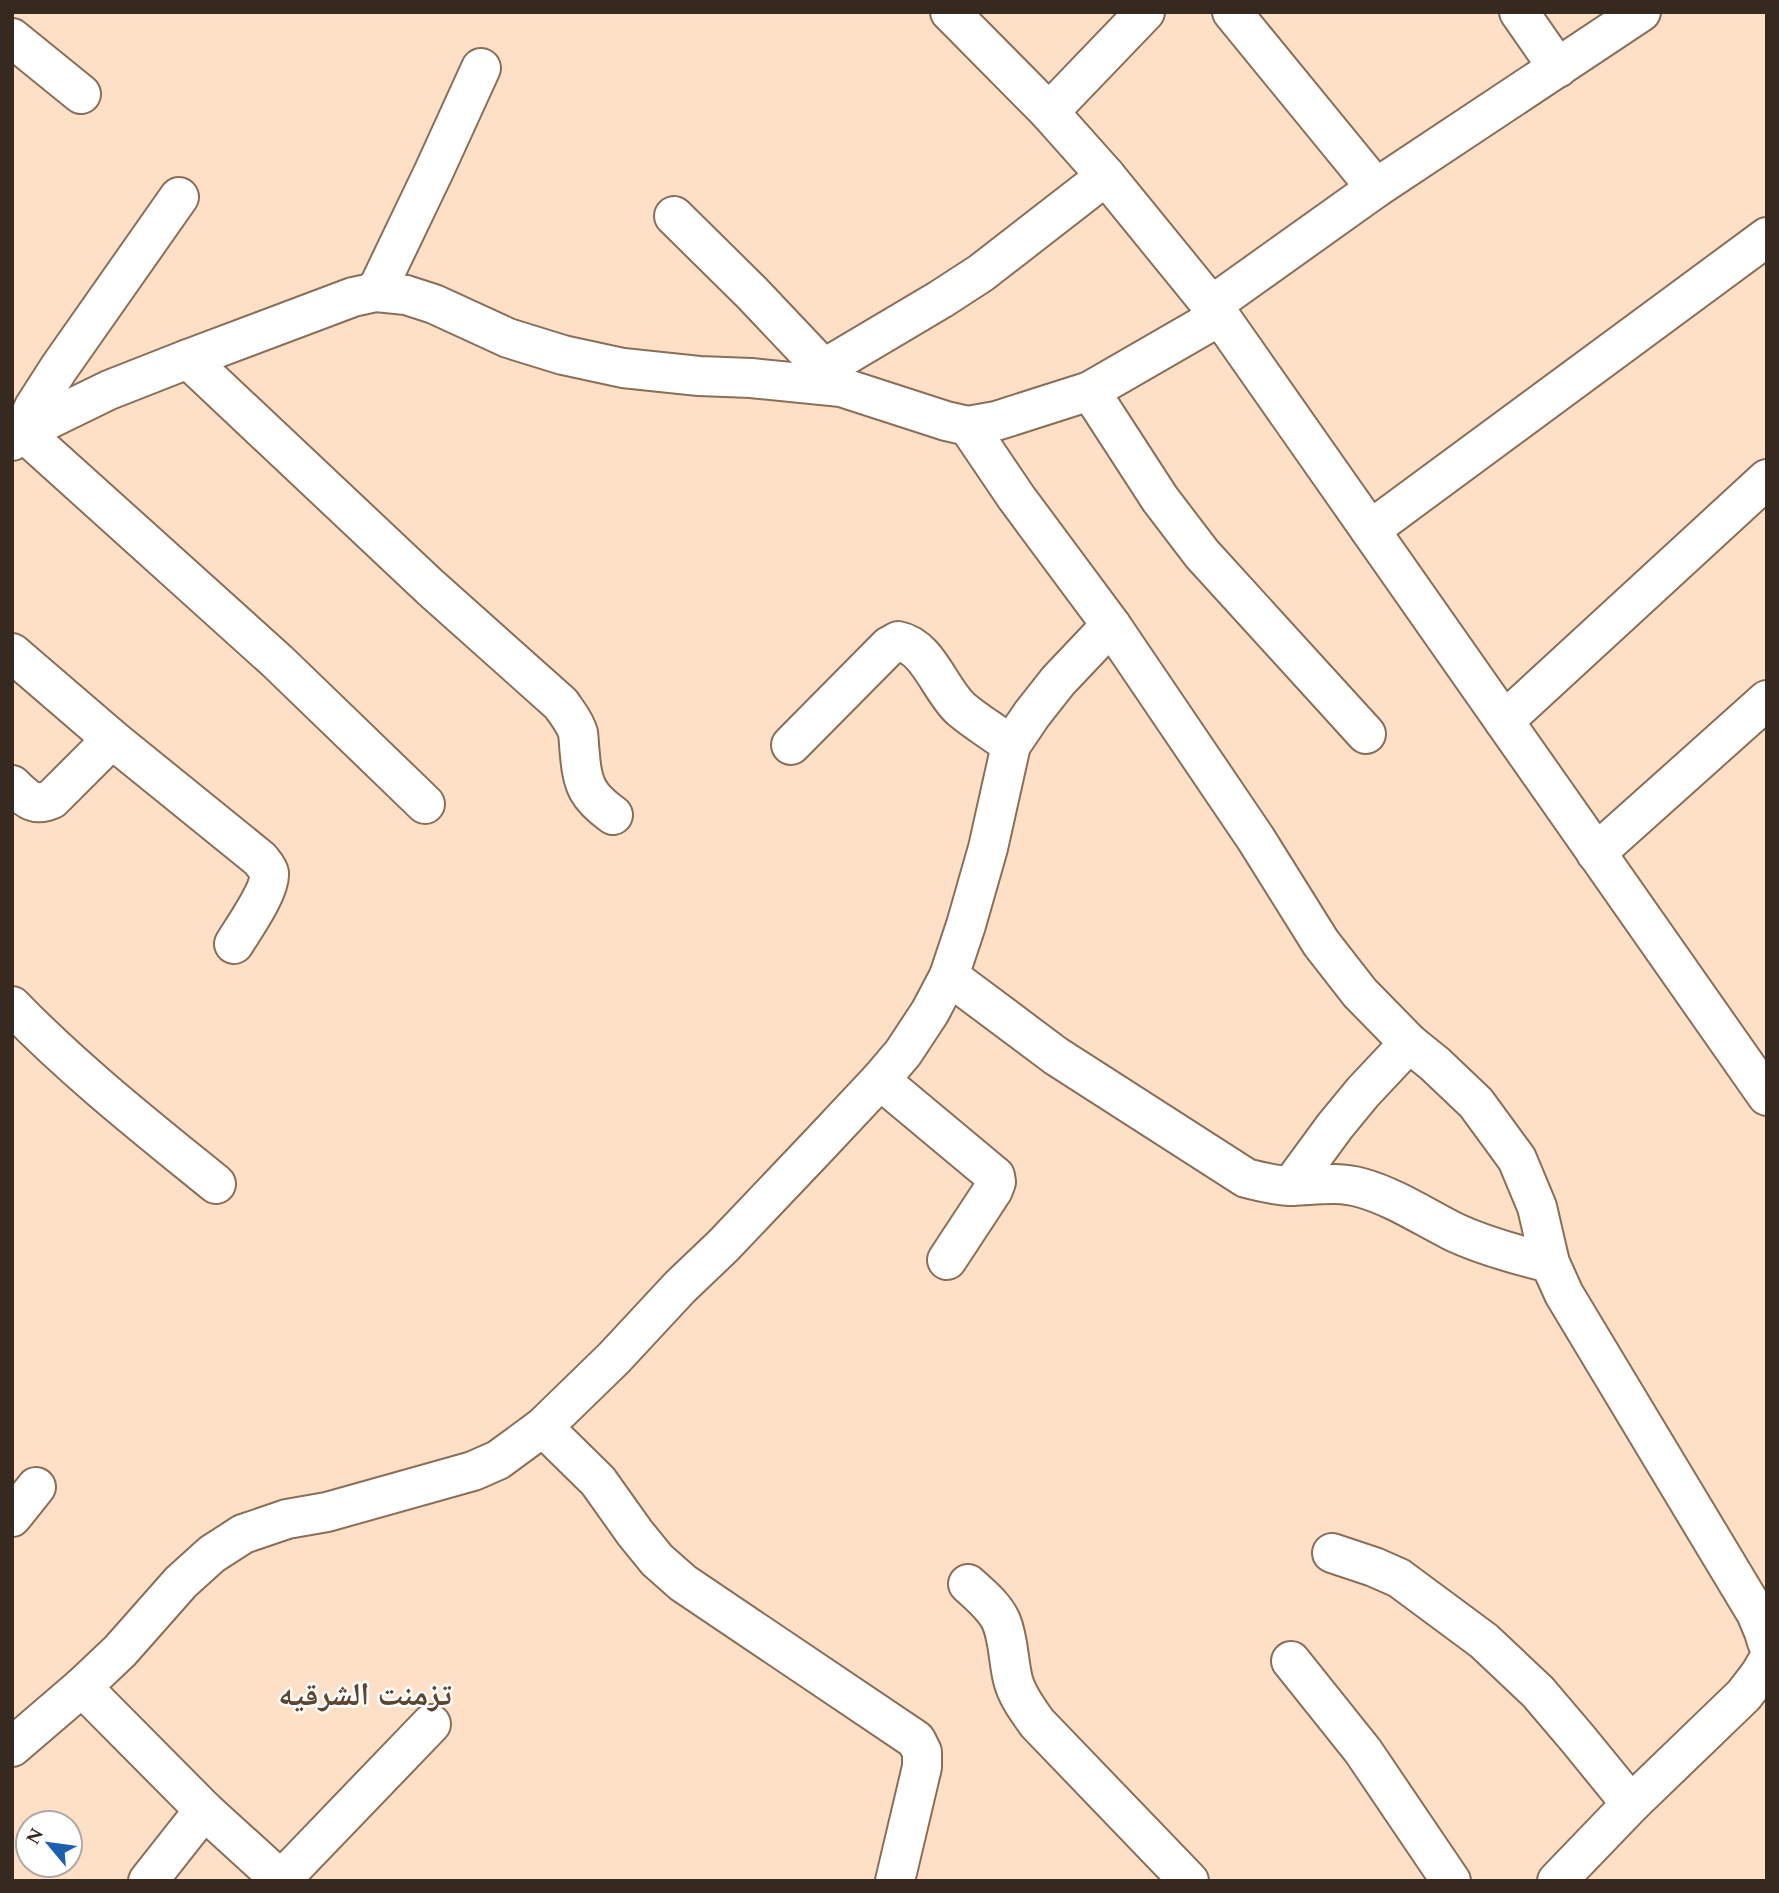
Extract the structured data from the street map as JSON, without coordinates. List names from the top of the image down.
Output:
{
  "districts": ["تزمنت الشرقيه"],
  "north": "top left"
}
